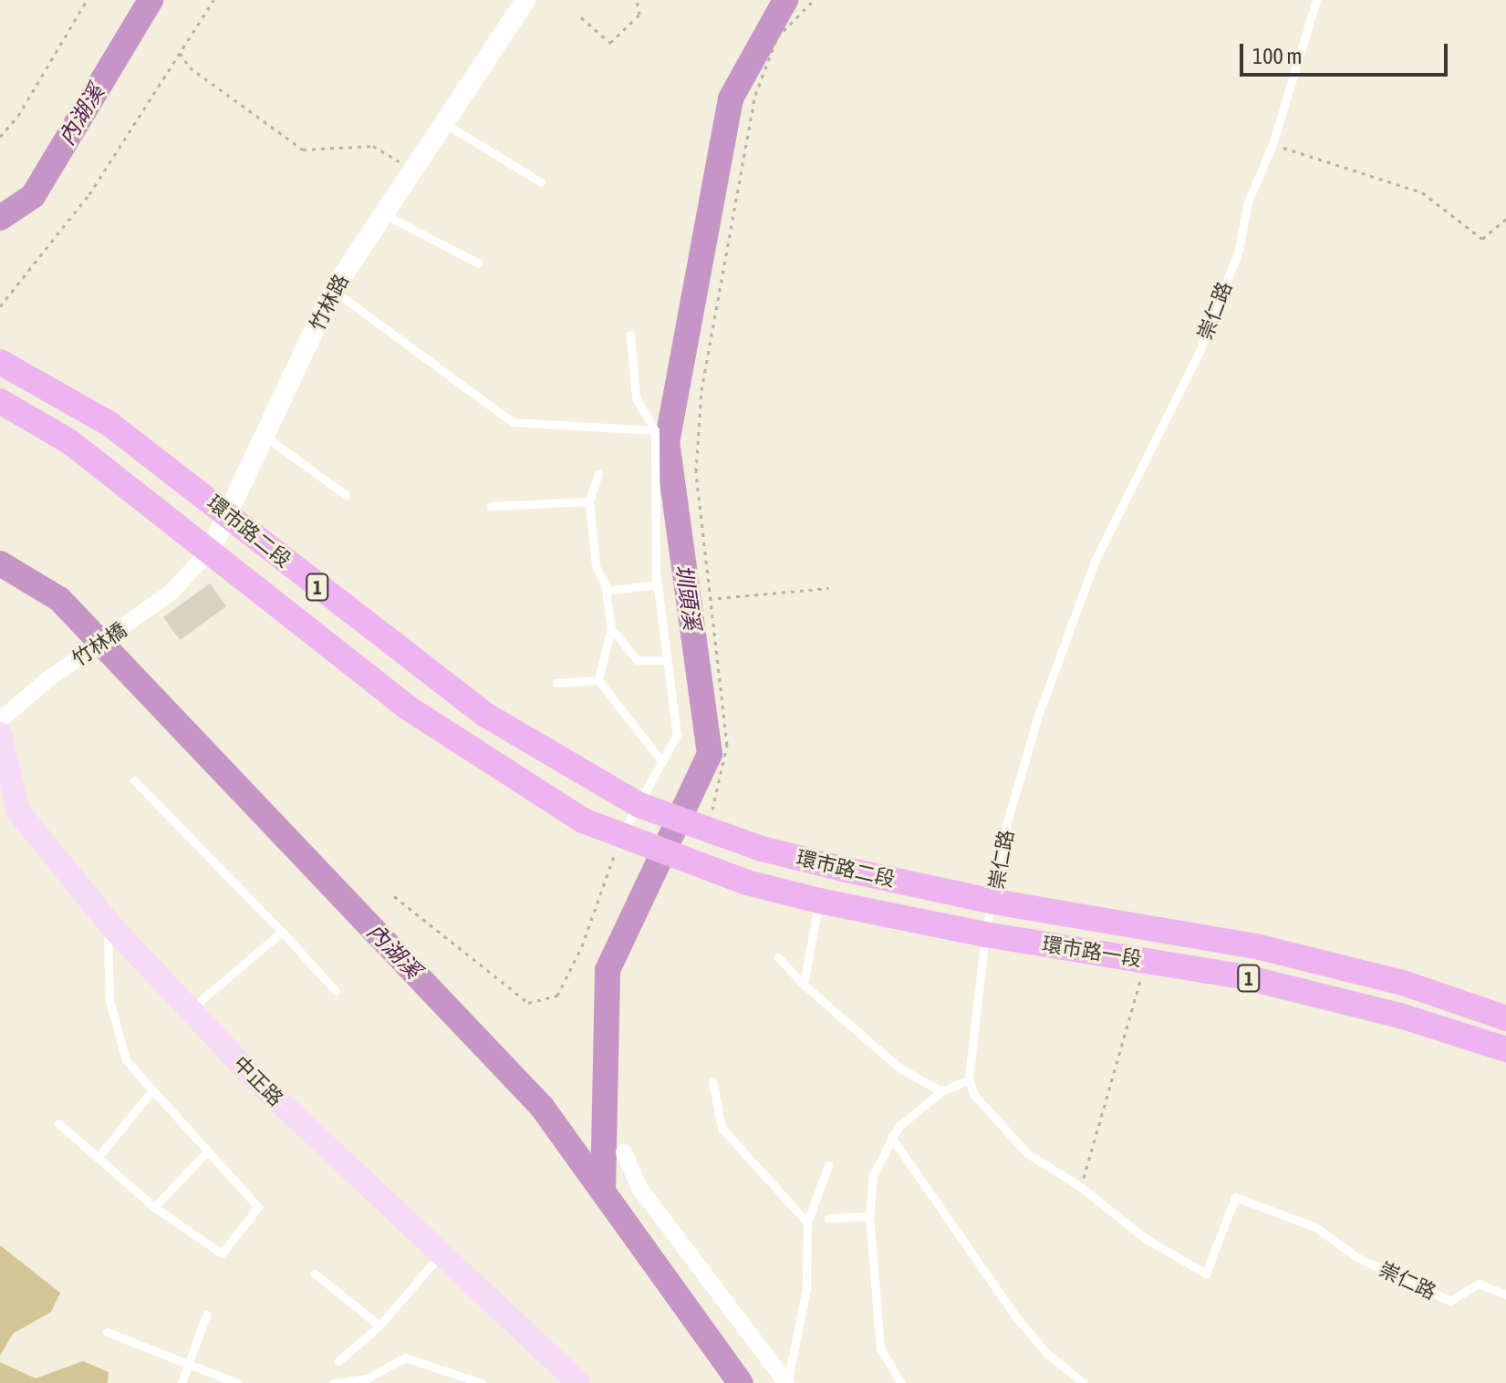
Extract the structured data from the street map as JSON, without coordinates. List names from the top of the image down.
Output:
{
  "streets": {
    "main road": [
      "環市路二段",
      "1",
      "環市路一段",
      "中正路"
    ],
    "street": ["竹林路", "竹林橋"],
    "lane": ["崇仁路"]
  },
  "crossings": [
    ["竹林路", "環市路二段"],
    ["竹林路", "竹林橋"],
    ["崇仁路", "環市路二段"],
    ["崇仁路", "環市路一段"],
    ["環市路二段", "1"],
    ["環市路二段", "環市路一段"]
  ],
  "water": ["內湖溪", "圳頭溪"],
  "scale_bar": "100 m"
}
